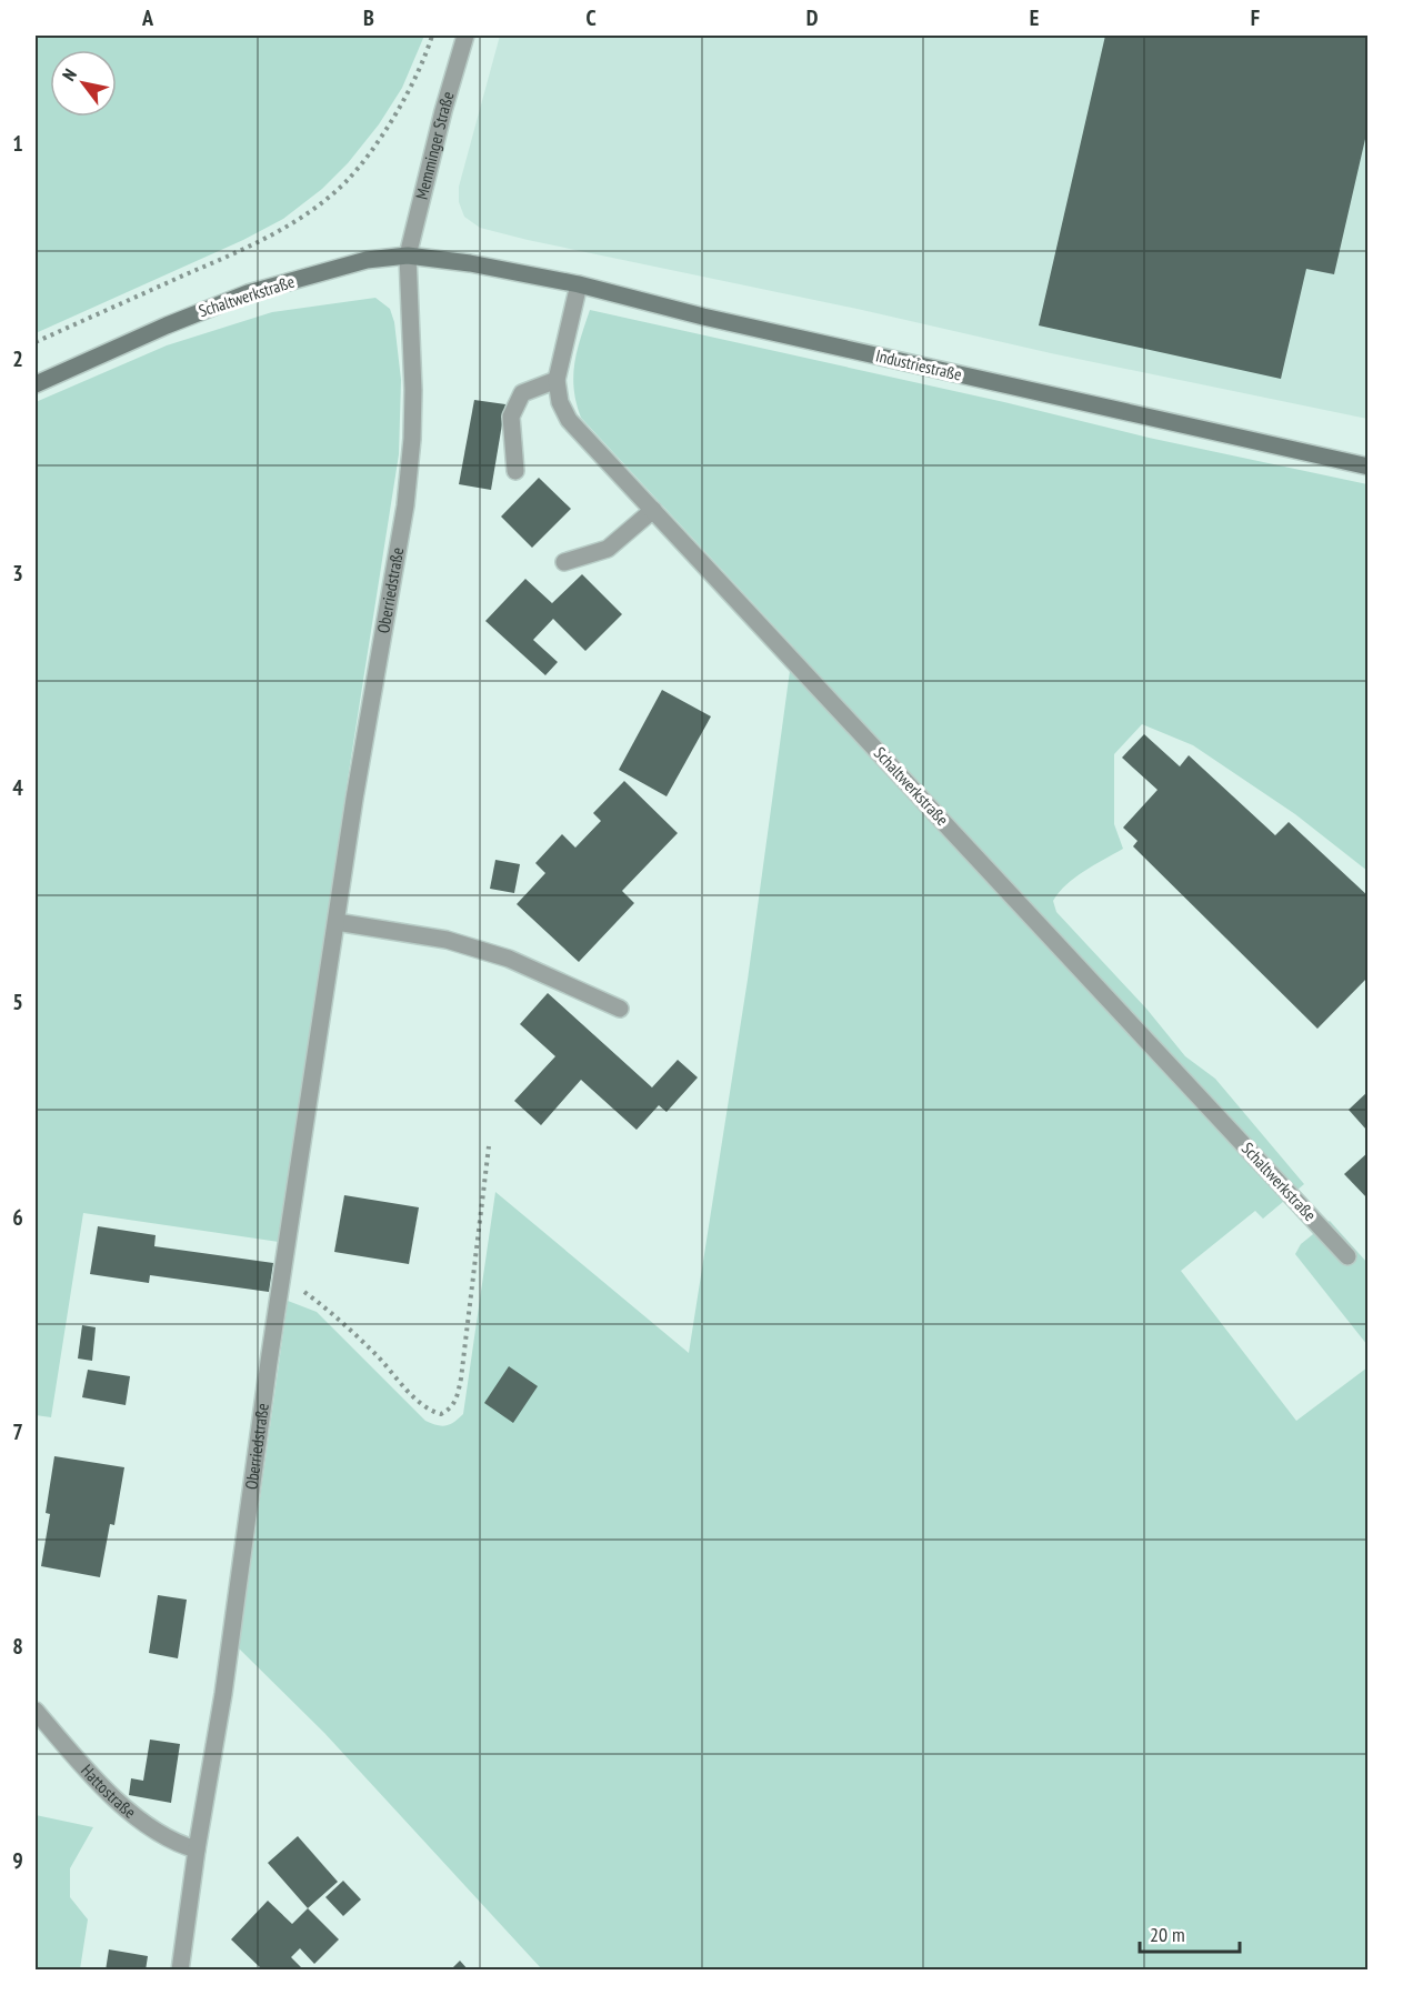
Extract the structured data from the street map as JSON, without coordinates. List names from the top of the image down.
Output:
{
  "streets": {
    "street": [
      "Memminger Straße",
      "Schaltwerkstraße",
      "Industriestraße",
      "Oberriedstraße",
      "Hattostraße"
    ]
  },
  "crossings": [
    ["Memminger Straße", "Schaltwerkstraße"],
    ["Memminger Straße", "Oberriedstraße"],
    ["Schaltwerkstraße", "Industriestraße"],
    ["Schaltwerkstraße", "Oberriedstraße"],
    ["Oberriedstraße", "Hattostraße"]
  ],
  "scale_bar": "20 m",
  "north": "top left",
  "grid": {
    "columns": [
      "A",
      "B",
      "C",
      "D",
      "E",
      "F"
    ],
    "rows": [
      "1",
      "2",
      "3",
      "4",
      "5",
      "6",
      "7",
      "8",
      "9"
    ]
  }
}
